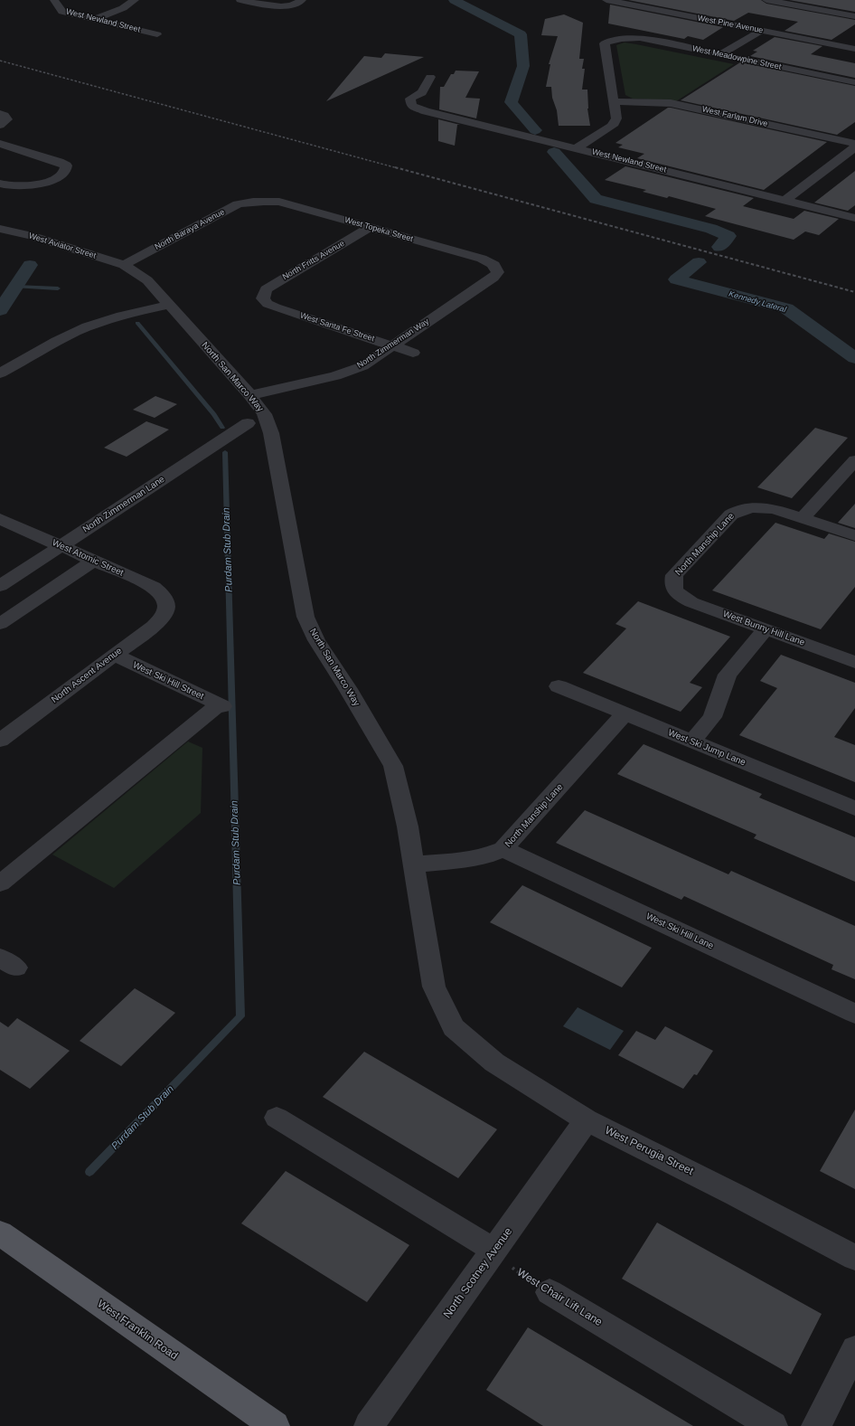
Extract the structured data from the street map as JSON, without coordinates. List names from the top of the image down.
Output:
{
  "streets": {
    "main road": ["West Franklin Road"],
    "street": [
      "West Newland Street",
      "West Pine Avenue",
      "West Meadowpine Street",
      "West Farlam Drive",
      "North Baraya Avenue",
      "West Topeka Street",
      "West Aviator Street",
      "North Fritts Avenue",
      "West Santa Fe Street",
      "North Zimmerman Way",
      "North San Marco Way",
      "North Zimmerman Lane",
      "North Manship Lane",
      "West Atomic Street",
      "West Bunny Hill Lane",
      "North Ascent Avenue",
      "West Ski Hill Street",
      "West Ski Jump Lane",
      "West Ski Hill Lane",
      "West Perugia Street",
      "North Scotney Avenue",
      "West Chair Lift Lane"
    ]
  },
  "crossings": [
    ["West Meadowpine Street", "West Farlam Drive"],
    ["North Baraya Avenue", "West Topeka Street"],
    ["North Baraya Avenue", "West Aviator Street"],
    ["North Baraya Avenue", "North San Marco Way"],
    ["West Topeka Street", "North Fritts Avenue"],
    ["West Topeka Street", "North Zimmerman Way"],
    ["West Aviator Street", "North San Marco Way"],
    ["North Fritts Avenue", "West Santa Fe Street"],
    ["West Santa Fe Street", "North Zimmerman Way"],
    ["North Zimmerman Way", "North San Marco Way"],
    ["North San Marco Way", "North Manship Lane"],
    ["North San Marco Way", "West Perugia Street"],
    ["North Zimmerman Lane", "West Atomic Street"],
    ["North Manship Lane", "West Bunny Hill Lane"],
    ["North Manship Lane", "West Ski Jump Lane"],
    ["North Manship Lane", "West Ski Hill Lane"],
    ["West Atomic Street", "North Ascent Avenue"],
    ["North Ascent Avenue", "West Ski Hill Street"],
    ["West Perugia Street", "North Scotney Avenue"],
    ["North Scotney Avenue", "West Chair Lift Lane"]
  ],
  "water": ["Kennedy Lateral", "Purdam Stub Drain"]
}
